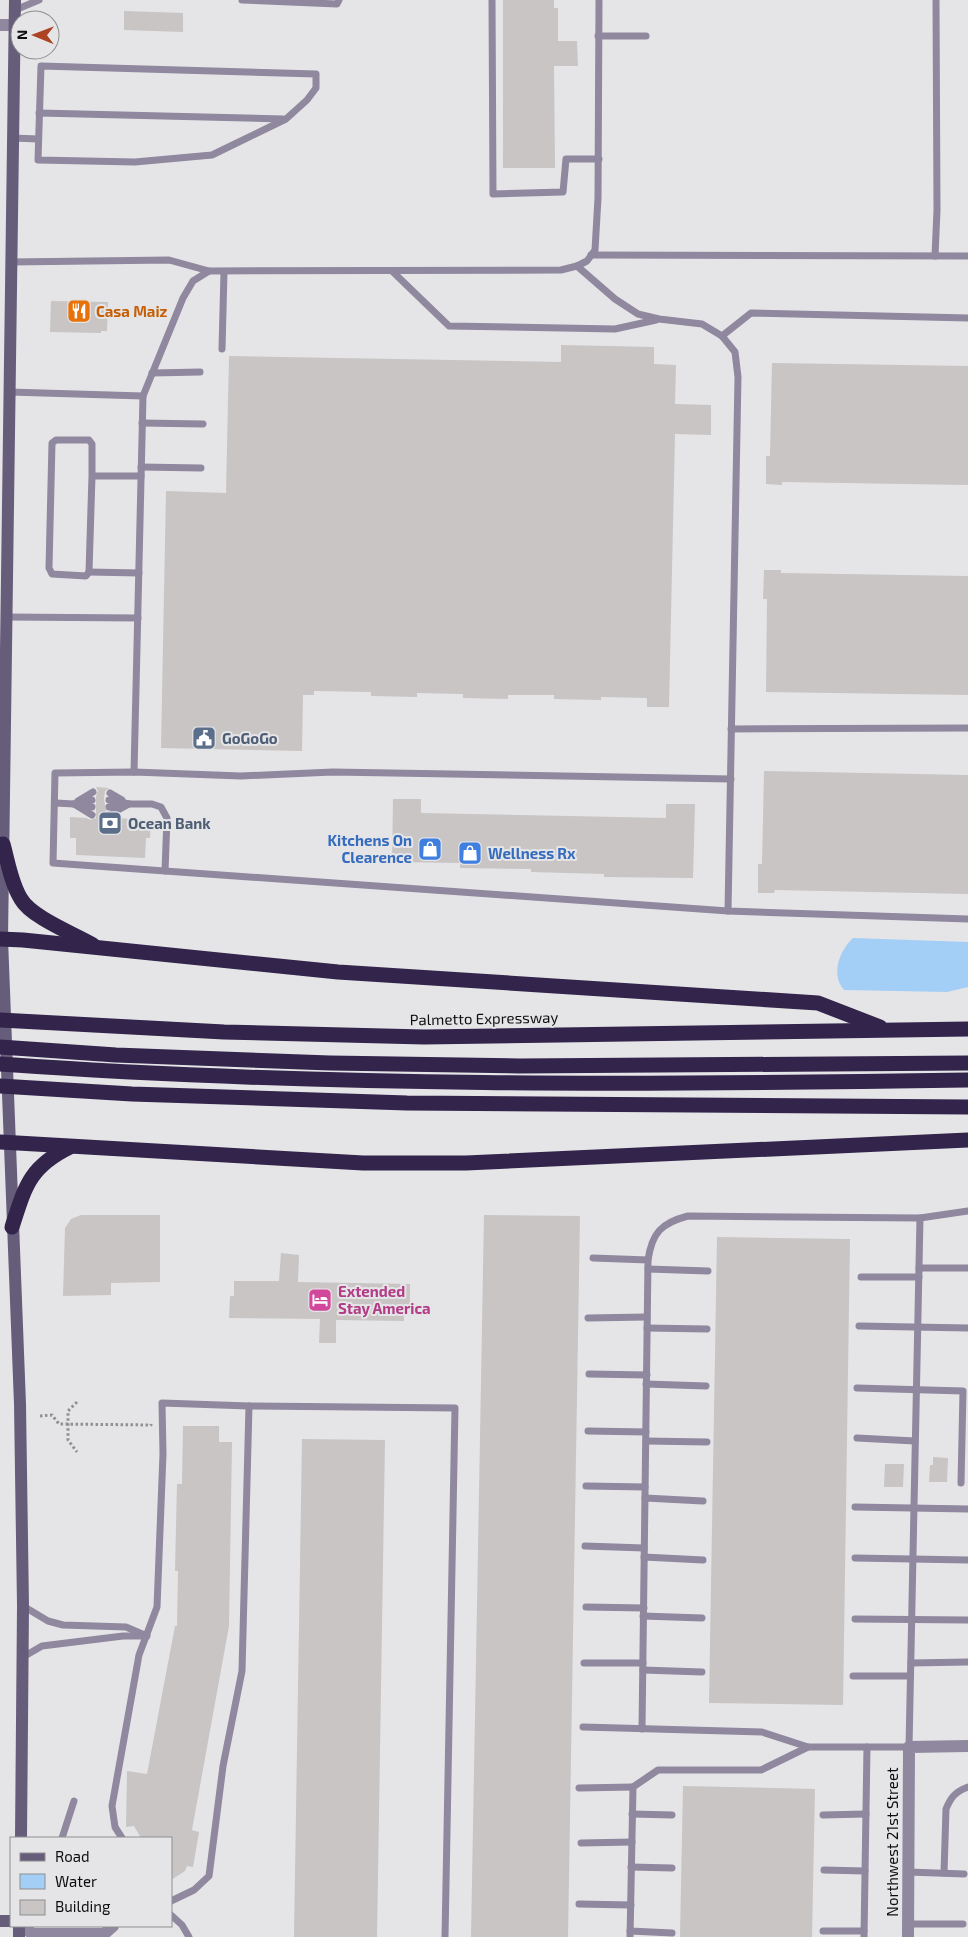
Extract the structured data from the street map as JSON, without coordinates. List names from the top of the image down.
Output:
{
  "streets": {
    "highway": ["Palmetto Expressway"],
    "street": ["Northwest 21st Street"]
  },
  "places": {
    "restaurant": ["Casa Maiz"],
    "public building": ["GoGoGo"],
    "bank": ["Ocean Bank"],
    "shop": ["Kitchens On Clearence", "Wellness Rx"],
    "hotel": ["Extended Stay America"]
  },
  "legend": ["Road", "Water", "Building"],
  "north": "left"
}
